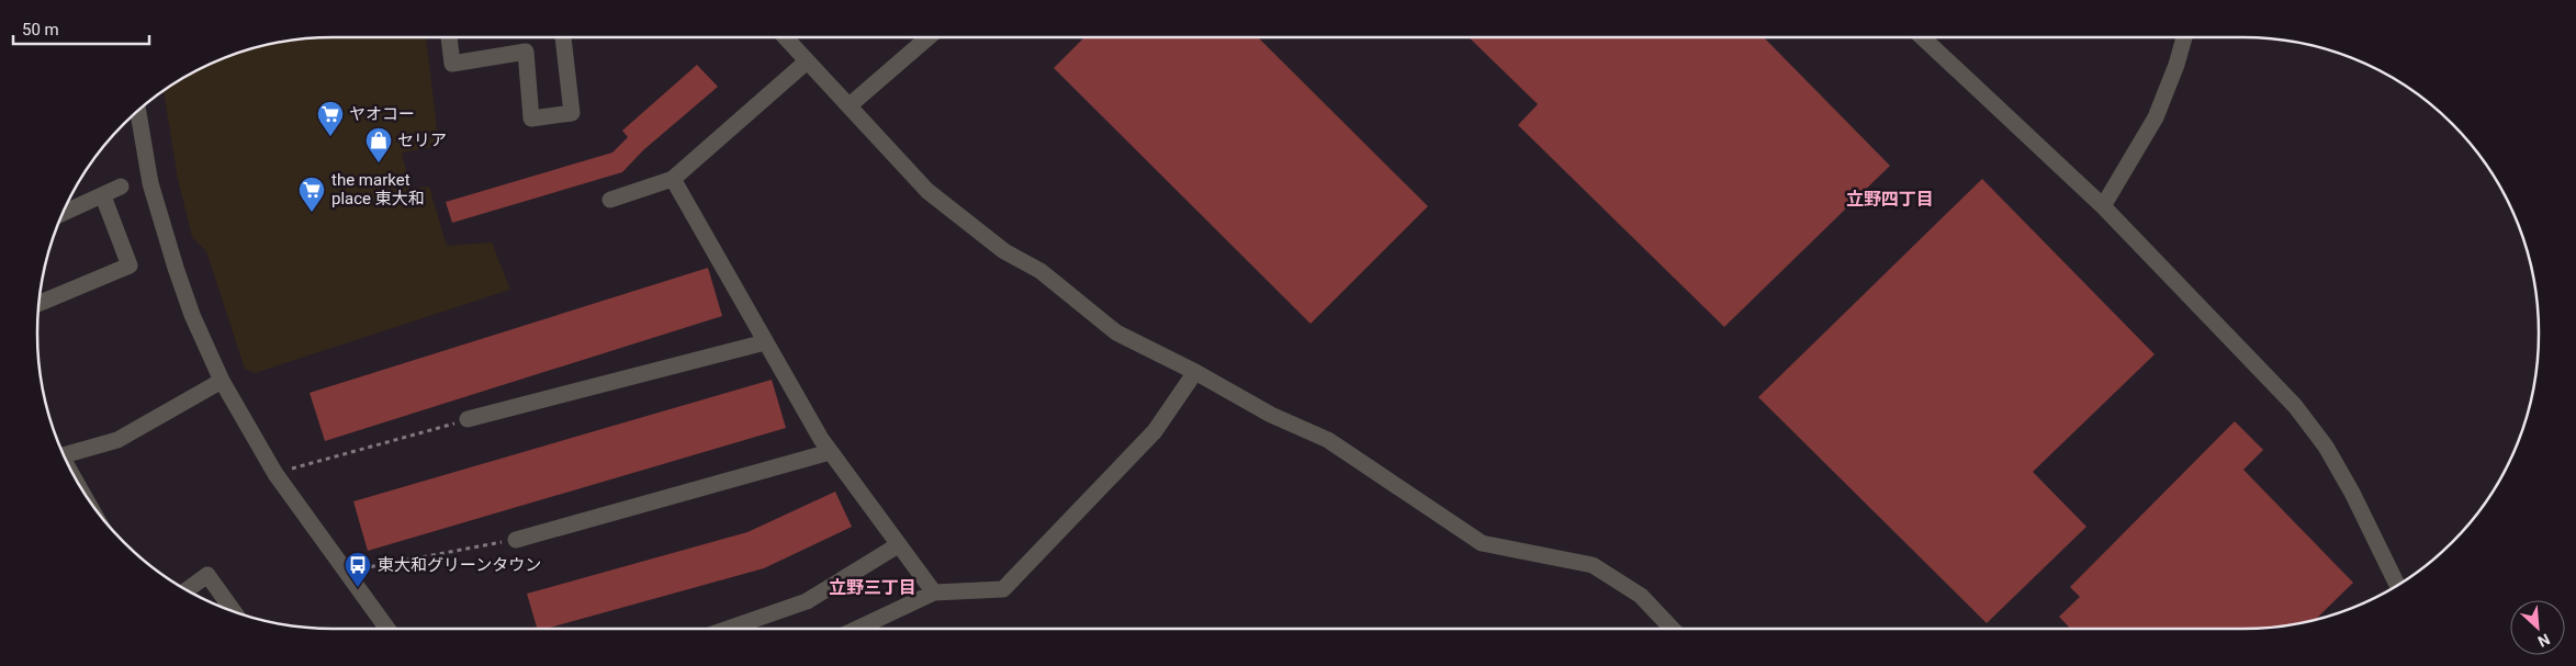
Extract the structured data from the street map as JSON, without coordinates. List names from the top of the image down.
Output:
{
  "districts": ["立野四丁目", "立野三丁目"],
  "places": {
    "supermarket": ["ヤオコー", "the market place 東大和"],
    "shop": ["セリア"],
    "bus stop": ["東大和グリーンタウン"]
  },
  "scale_bar": "50 m",
  "north": "bottom right"
}
